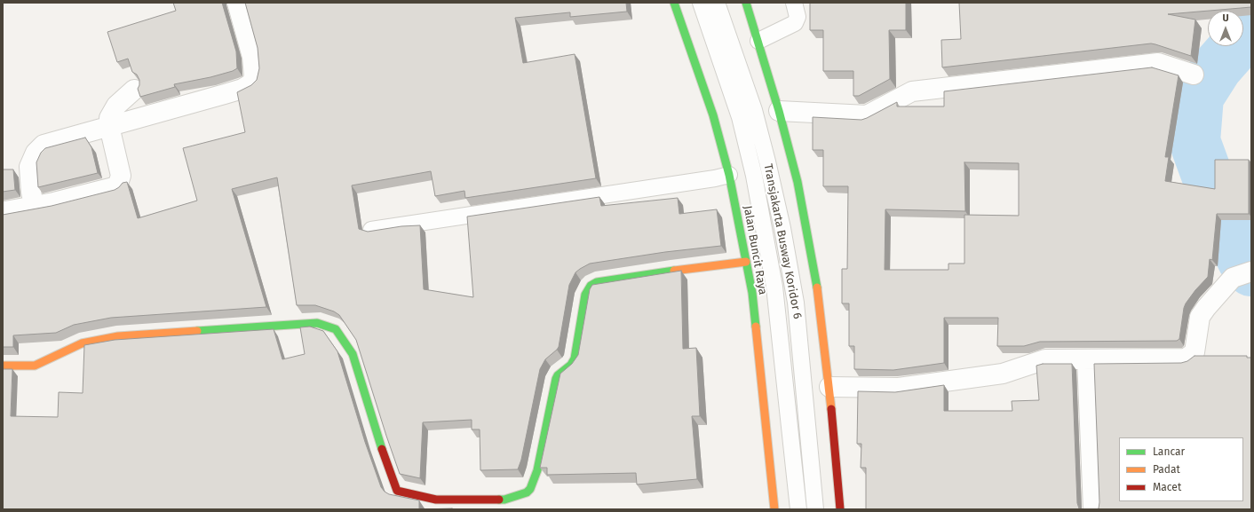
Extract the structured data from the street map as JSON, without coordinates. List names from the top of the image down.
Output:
{
  "streets": {
    "main road": ["Jalan Buncit Raya"],
    "lane": ["Transjakarta Busway Koridor 6"]
  },
  "legend": ["Lancar", "Padat", "Macet"],
  "north": "top"
}
